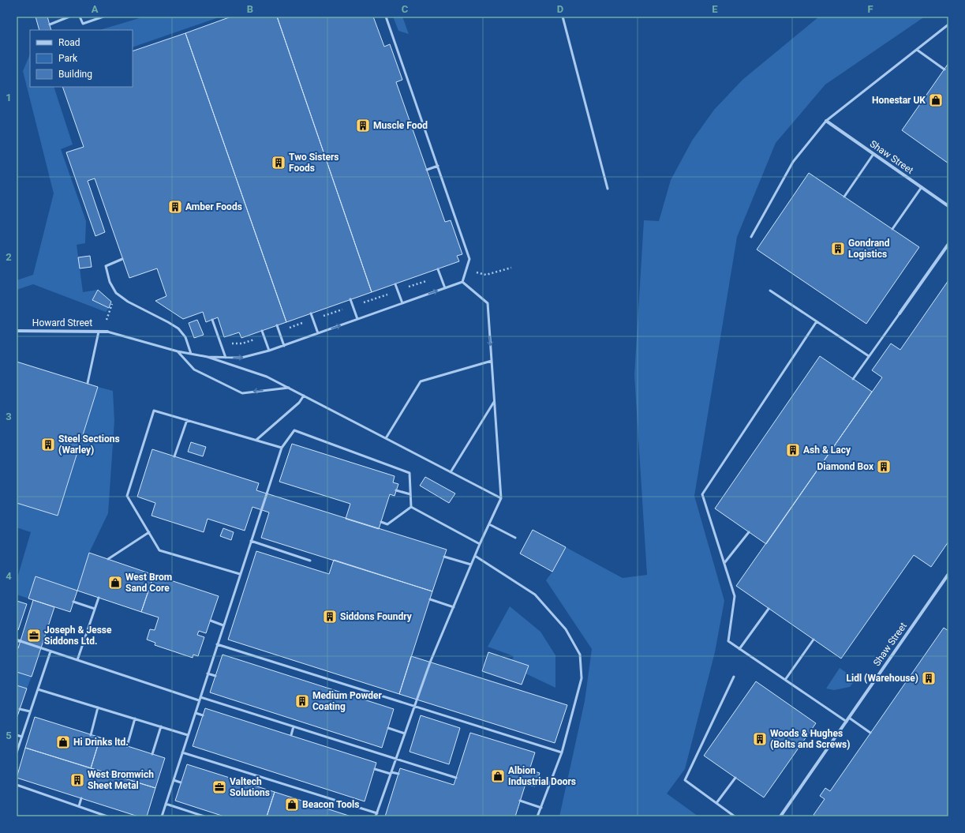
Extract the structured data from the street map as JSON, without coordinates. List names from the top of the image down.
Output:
{
  "streets": {
    "street": ["Shaw Street", "Howard Street"]
  },
  "places": {
    "shop": [
      "Honestar UK",
      "West Brom Sand Core",
      "Hi Drinks ltd.",
      "Albion Industrial Doors",
      "Beacon Tools"
    ],
    "building": [
      "Muscle Food",
      "Two Sisters Foods",
      "Amber Foods",
      "Gondrand Logistics",
      "Steel Sections (Warley)",
      "Ash & Lacy",
      "Diamond Box",
      "Siddons Foundry",
      "Lidl (Warehouse)",
      "Medium Powder Coating",
      "Woods & Hughes (Bolts and Screws)",
      "West Bromwich Sheet Metal"
    ],
    "office": ["Joseph & Jesse Siddons Ltd.", "Valtech Solutions"]
  },
  "legend": ["Road", "Park", "Building"],
  "grid": {
    "columns": [
      "A",
      "B",
      "C",
      "D",
      "E",
      "F"
    ],
    "rows": [
      "1",
      "2",
      "3",
      "4",
      "5"
    ]
  }
}
